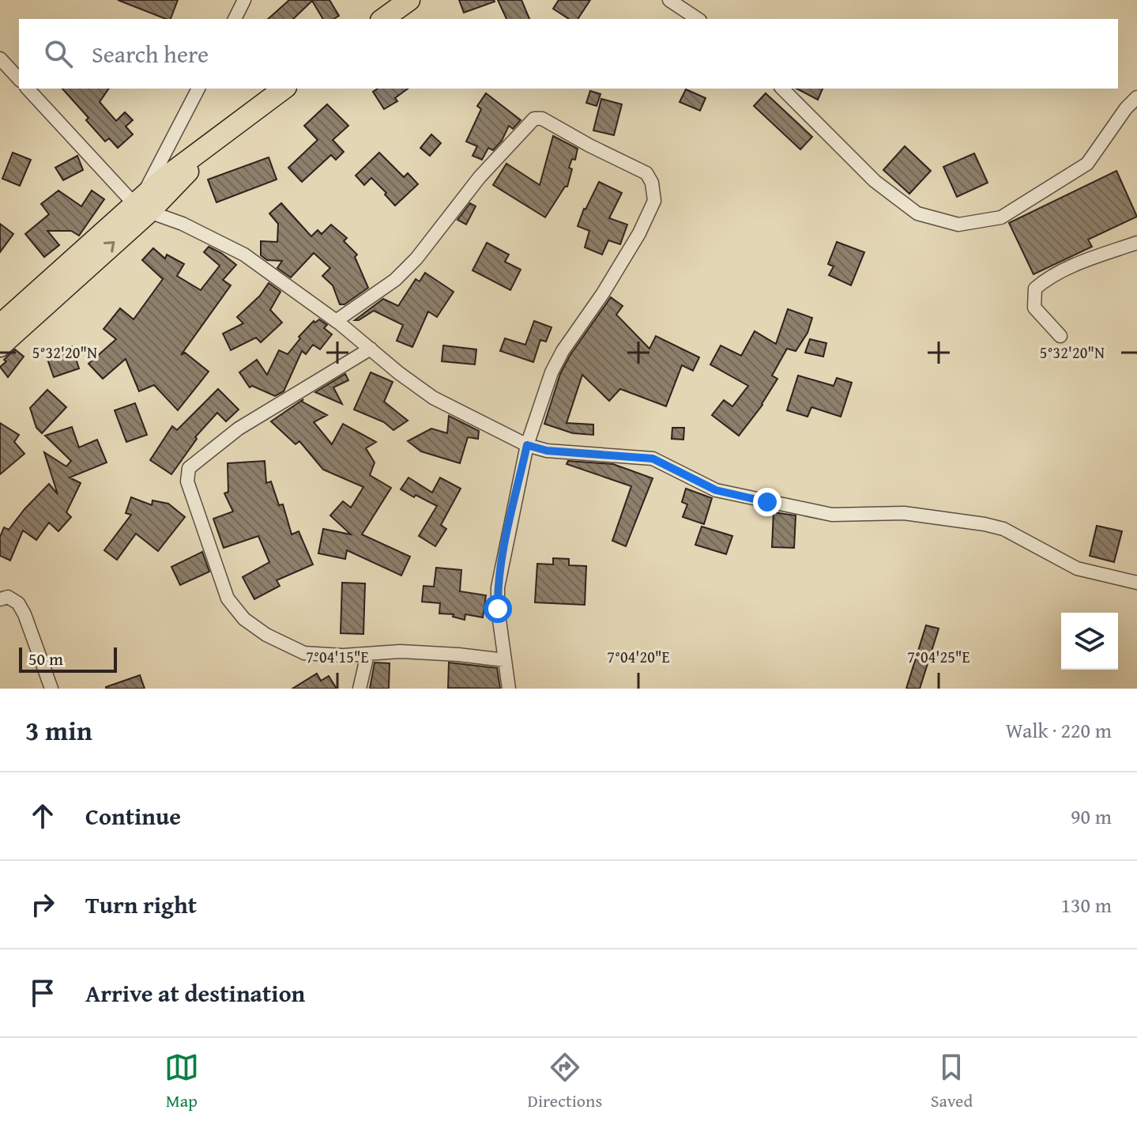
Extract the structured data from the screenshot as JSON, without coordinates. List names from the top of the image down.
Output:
{
  "scale_bar": "50 m",
  "page": {
    "search": "Search here",
    "scale": "50 m",
    "heading": ["3 min", "Walk · 220 m"],
    "list": [
      ["Continue", "90 m"],
      ["Turn right", "130 m"],
      "Arrive at destination"
    ],
    "nav": ["Map", "Directions", "Saved"]
  },
  "coordinates": [
    "5°32'20\"N",
    "7°04'15\"E",
    "7°04'20\"E",
    "7°04'25\"E"
  ]
}
